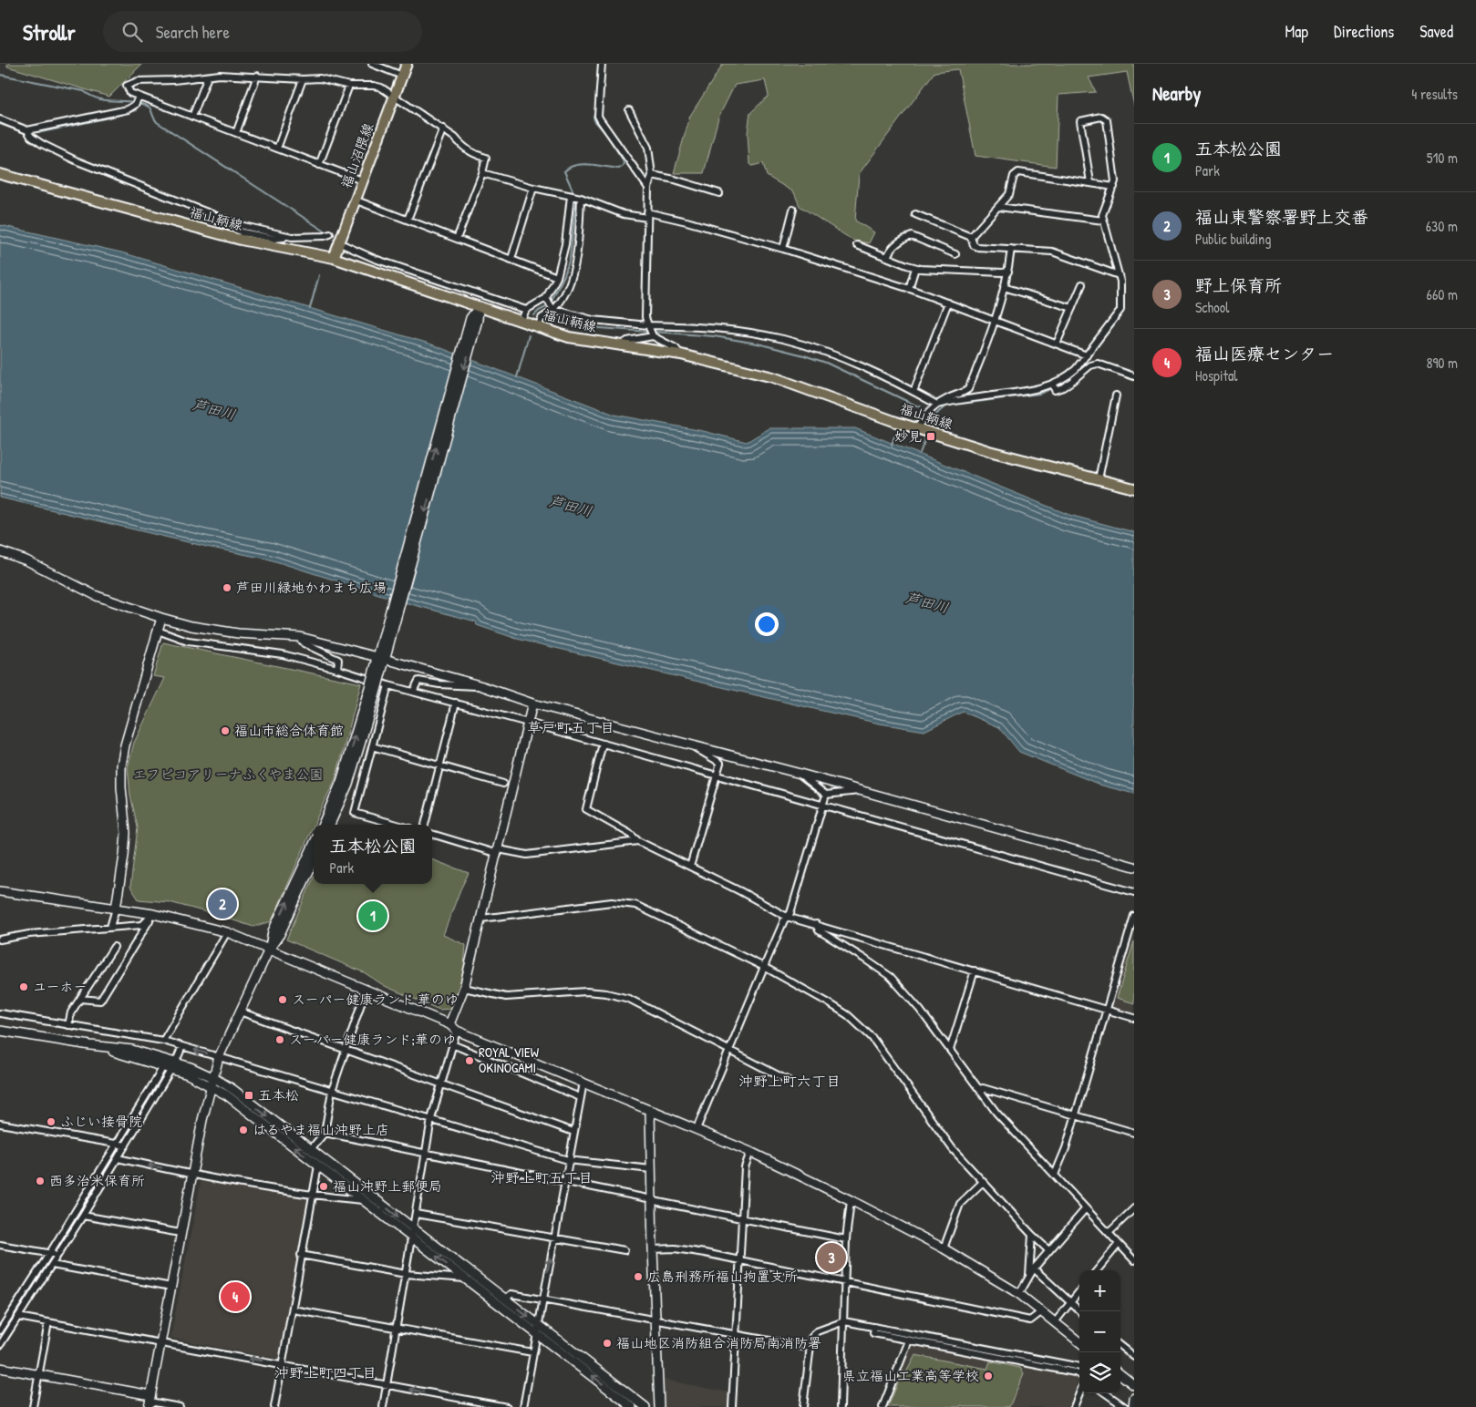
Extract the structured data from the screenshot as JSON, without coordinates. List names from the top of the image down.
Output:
{
  "streets": {
    "main road": ["福山沼隈線", "福山鞆線"]
  },
  "crossings": [
    ["福山沼隈線", "福山鞆線"]
  ],
  "districts": [
    "草戸町五丁目",
    "沖野上町六丁目",
    "沖野上町五丁目",
    "沖野上町四丁目"
  ],
  "water": ["芦田川"],
  "parks": ["エフピコアリーナふくやま公園"],
  "places": {
    "transit": ["妙見", "五本松"],
    "other": [
      "芦田川緑地かわまち広場",
      "福山市総合体育館",
      "ユーホー",
      "スーパー健康ランド 華のゆ",
      "スーパー健康ランド;華のゆ",
      "ROYAL VIEW OKINOGAMI",
      "ふじい接骨院",
      "はるやま福山沖野上店",
      "西多治米保育所",
      "福山沖野上郵便局",
      "広島刑務所福山拘置支所",
      "福山地区消防組合消防局南消防署",
      "県立福山工業高等学校"
    ]
  },
  "page": {
    "header": "Strollr",
    "search": "Search here",
    "nav": ["Map", "Directions", "Saved"],
    "heading": ["Nearby", "4 results"],
    "list": [
      {
        "mark": "1",
        "name": "五本松公園",
        "note": "Park",
        "value": "510 m"
      },
      {
        "mark": "2",
        "name": "福山東警察署野上交番",
        "note": "Public building",
        "value": "630 m"
      },
      {
        "mark": "3",
        "name": "野上保育所",
        "note": "School",
        "value": "660 m"
      },
      {
        "mark": "4",
        "name": "福山医療センター",
        "note": "Hospital",
        "value": "890 m"
      }
    ],
    "popup": ["五本松公園", "Park"],
    "pins": [
      "2",
      "1",
      "3",
      "4"
    ],
    "map_buttons": ["+", "−"]
  }
}
